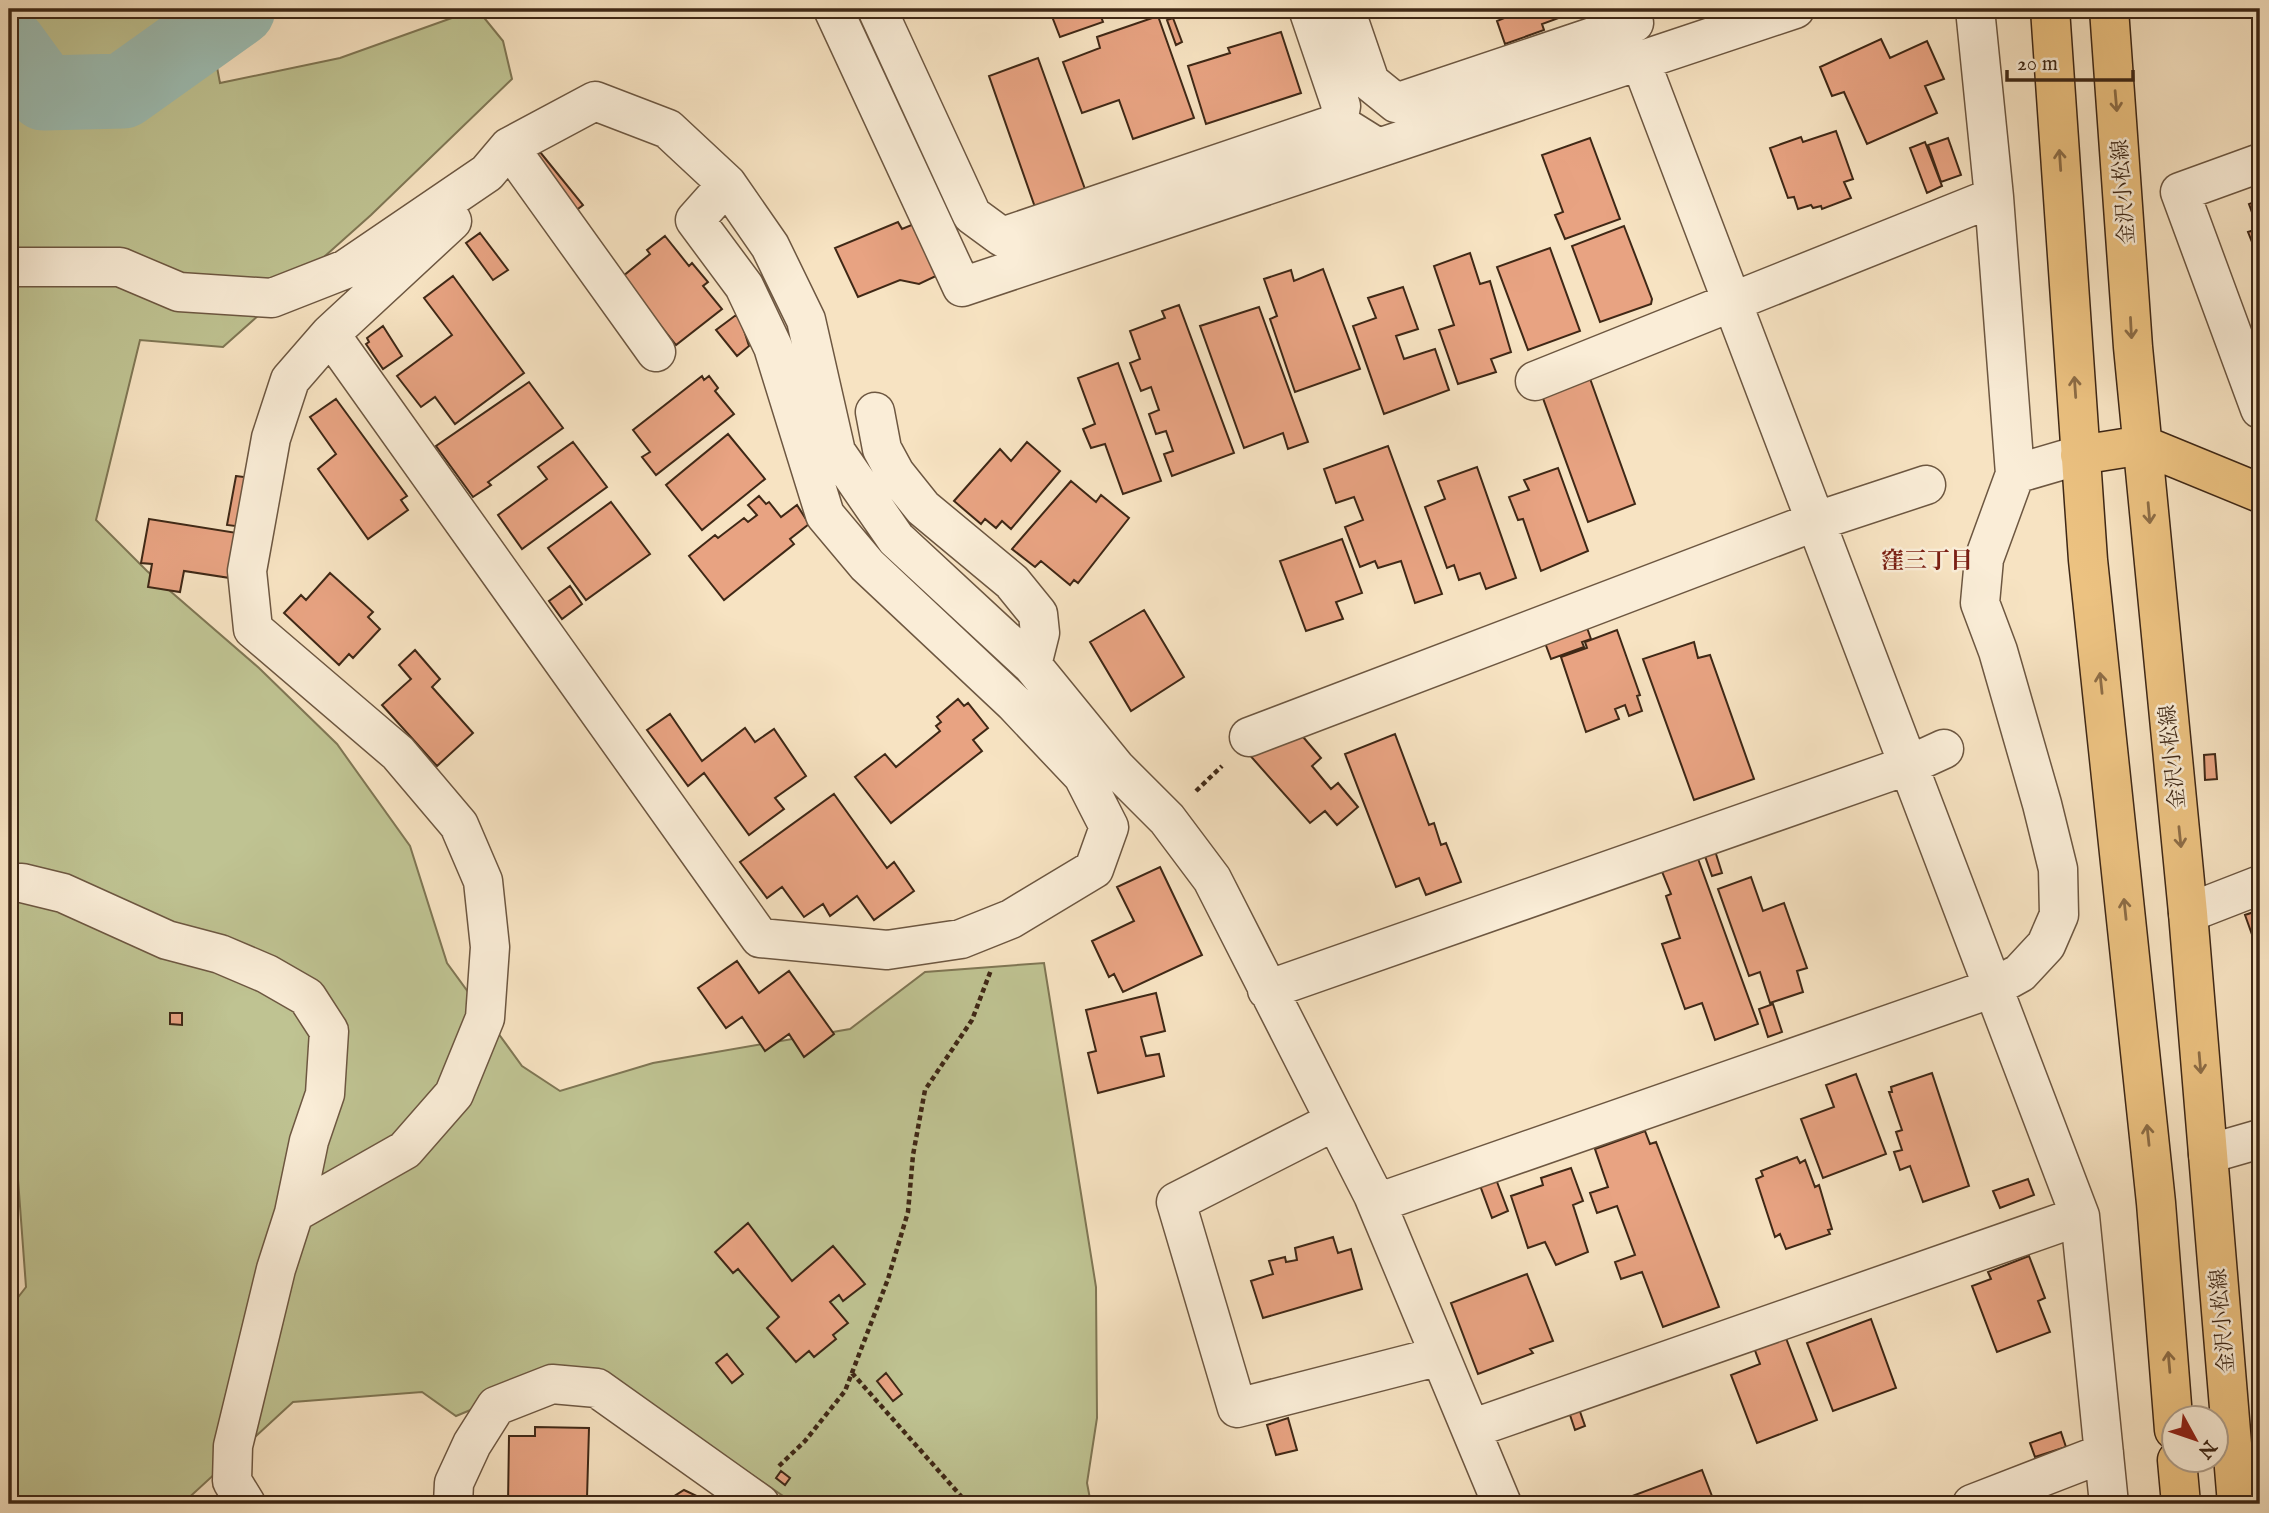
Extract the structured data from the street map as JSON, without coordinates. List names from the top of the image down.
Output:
{
  "streets": {
    "main road": ["金沢小松線"]
  },
  "districts": ["窪三丁目"],
  "scale_bar": "20 m",
  "north": "bottom right"
}
